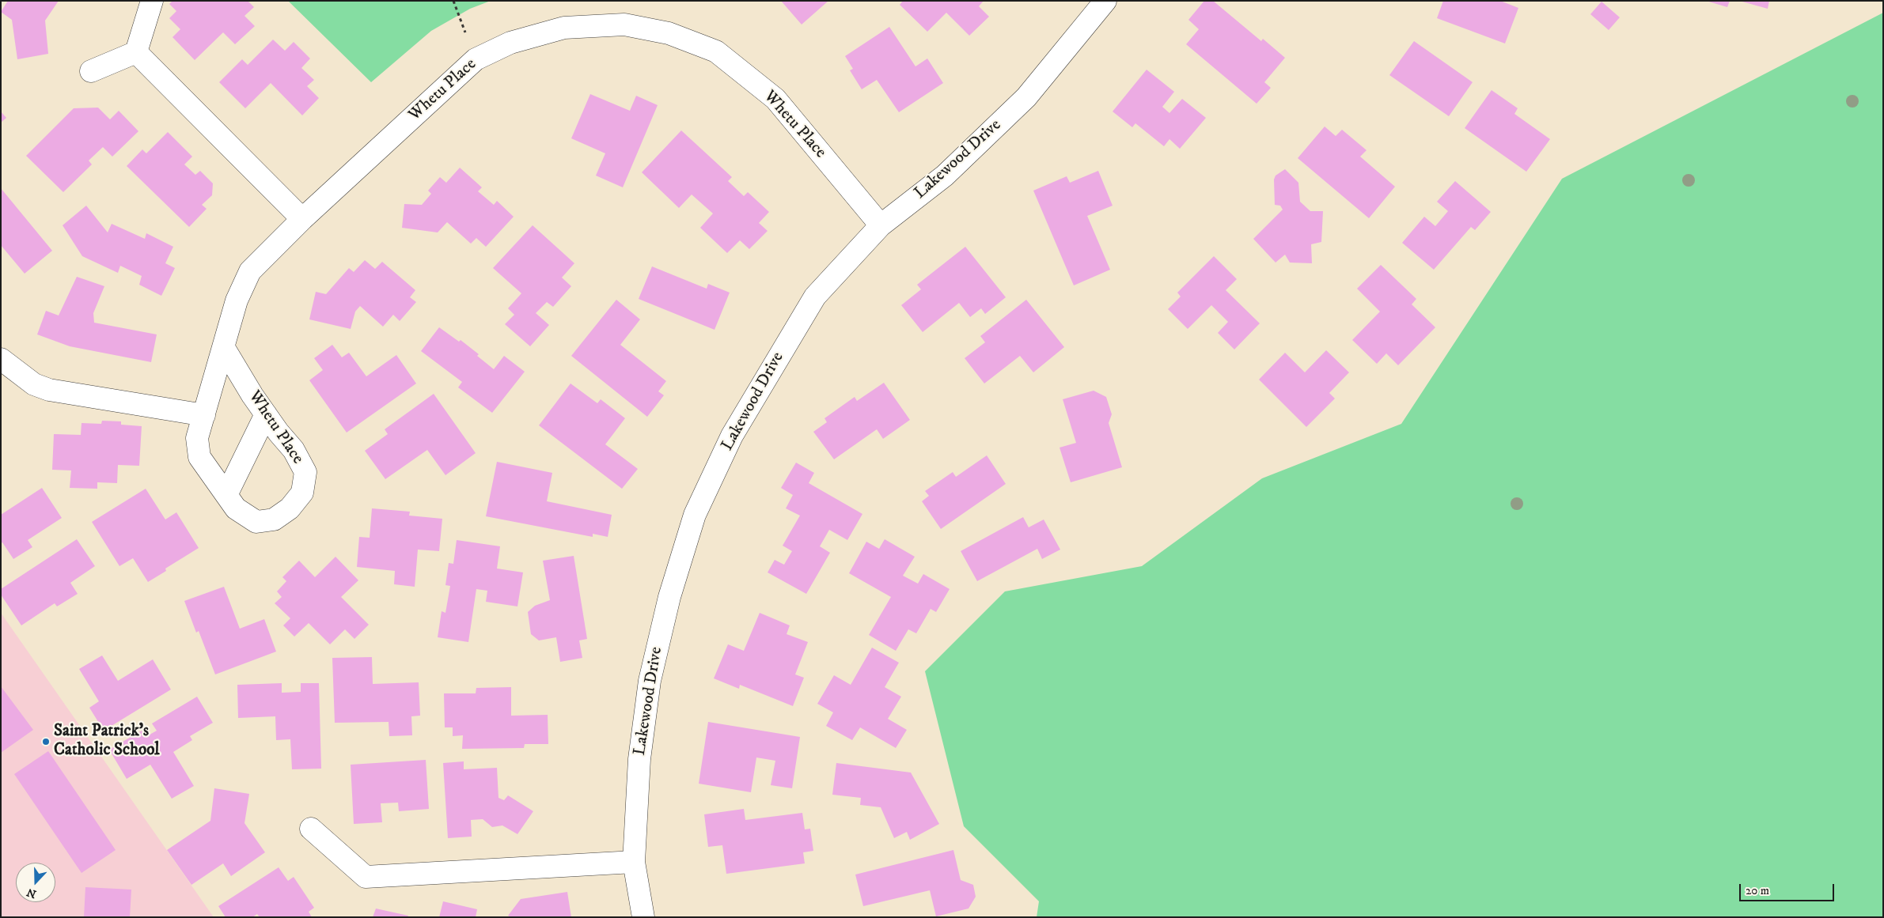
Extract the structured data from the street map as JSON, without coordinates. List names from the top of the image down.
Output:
{
  "streets": {
    "street": ["Whetu Place", "Lakewood Drive"]
  },
  "crossings": [
    ["Whetu Place", "Lakewood Drive"]
  ],
  "places": ["Saint Patrick's Catholic School"],
  "scale_bar": "20 m",
  "north": "bottom"
}
